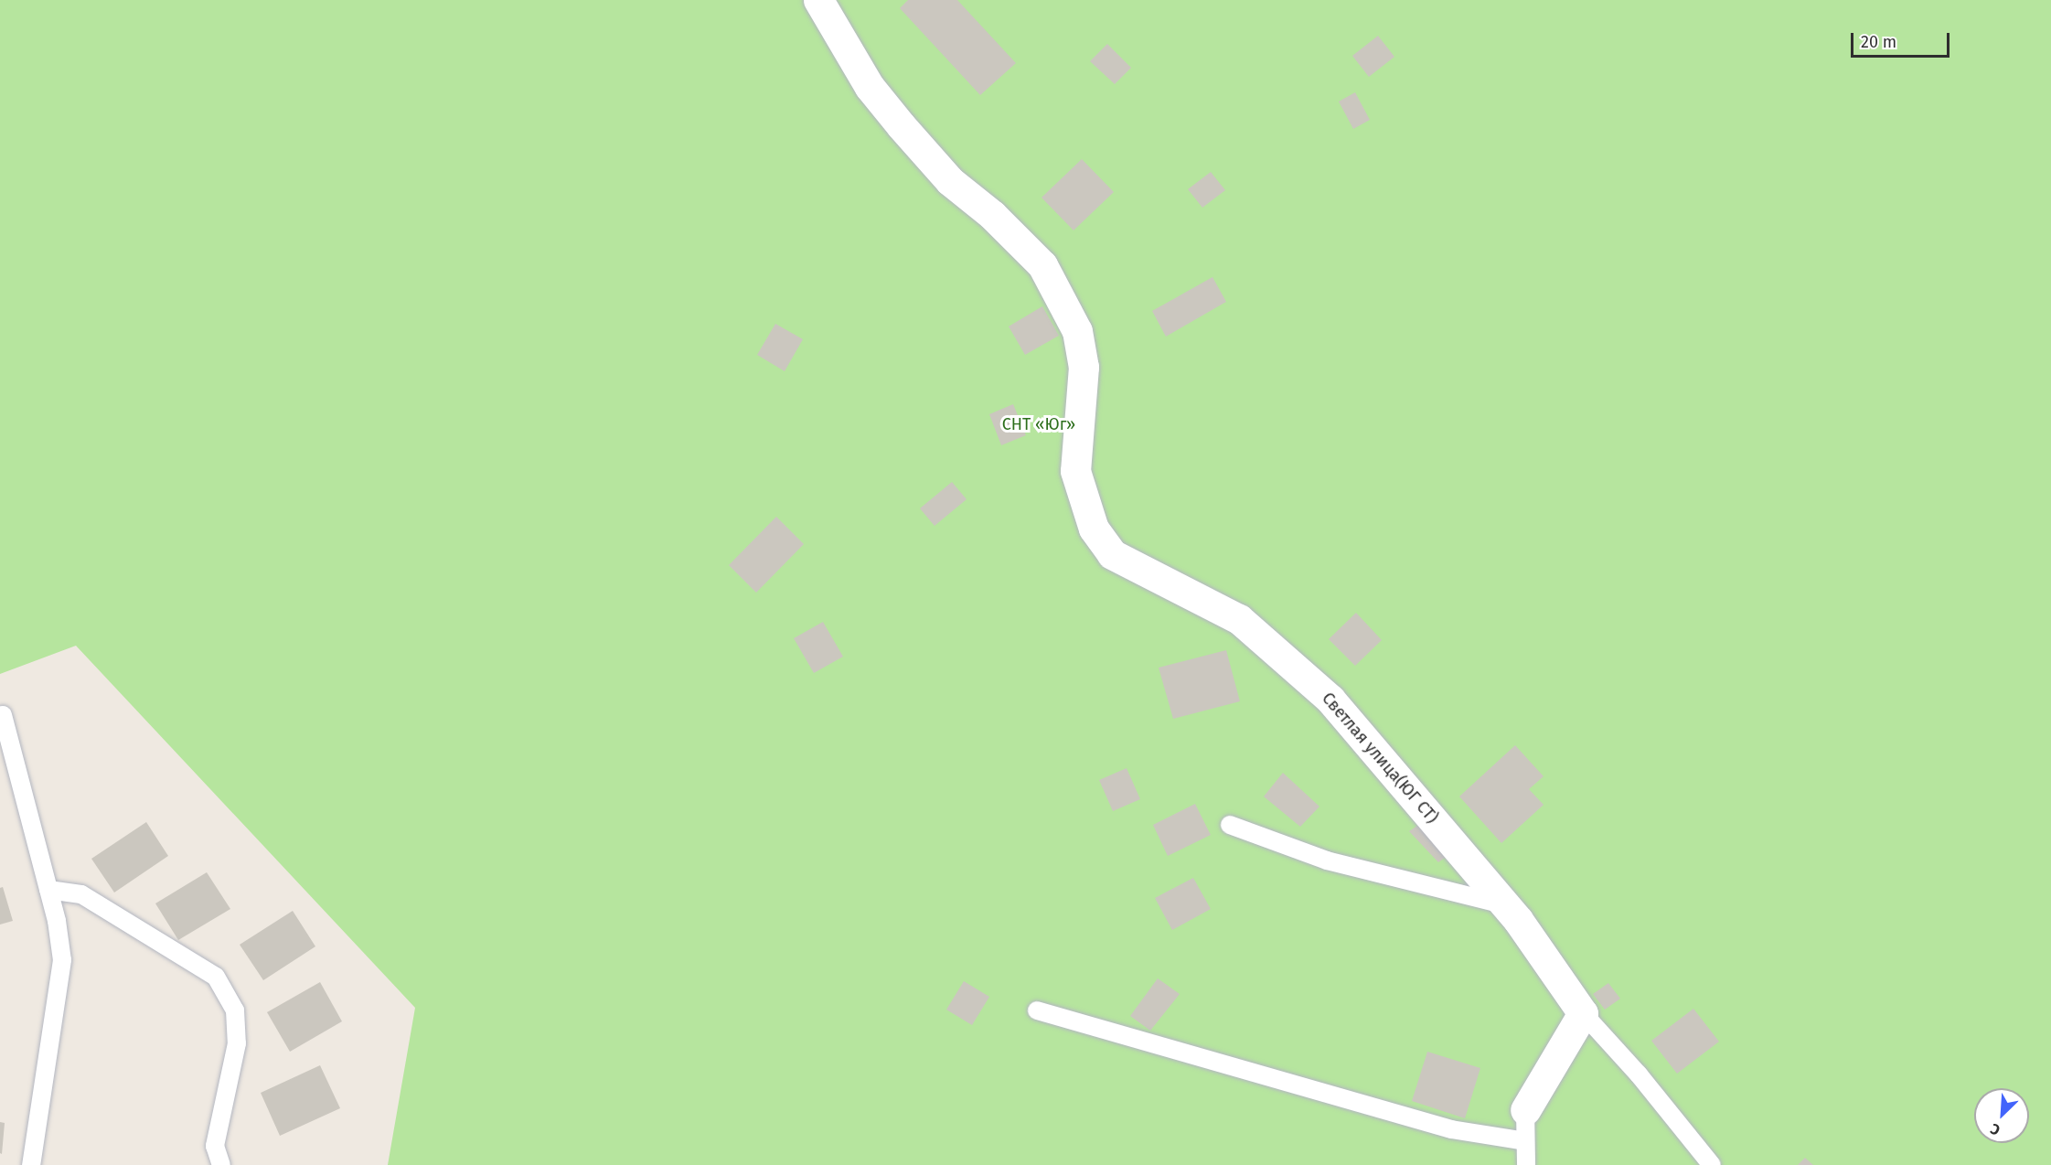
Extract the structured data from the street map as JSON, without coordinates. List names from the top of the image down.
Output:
{
  "streets": {
    "street": ["Светлая улица(ЮГ СТ)"]
  },
  "parks": ["СНТ «Юг»"],
  "scale_bar": "20 m",
  "north": "bottom left"
}
